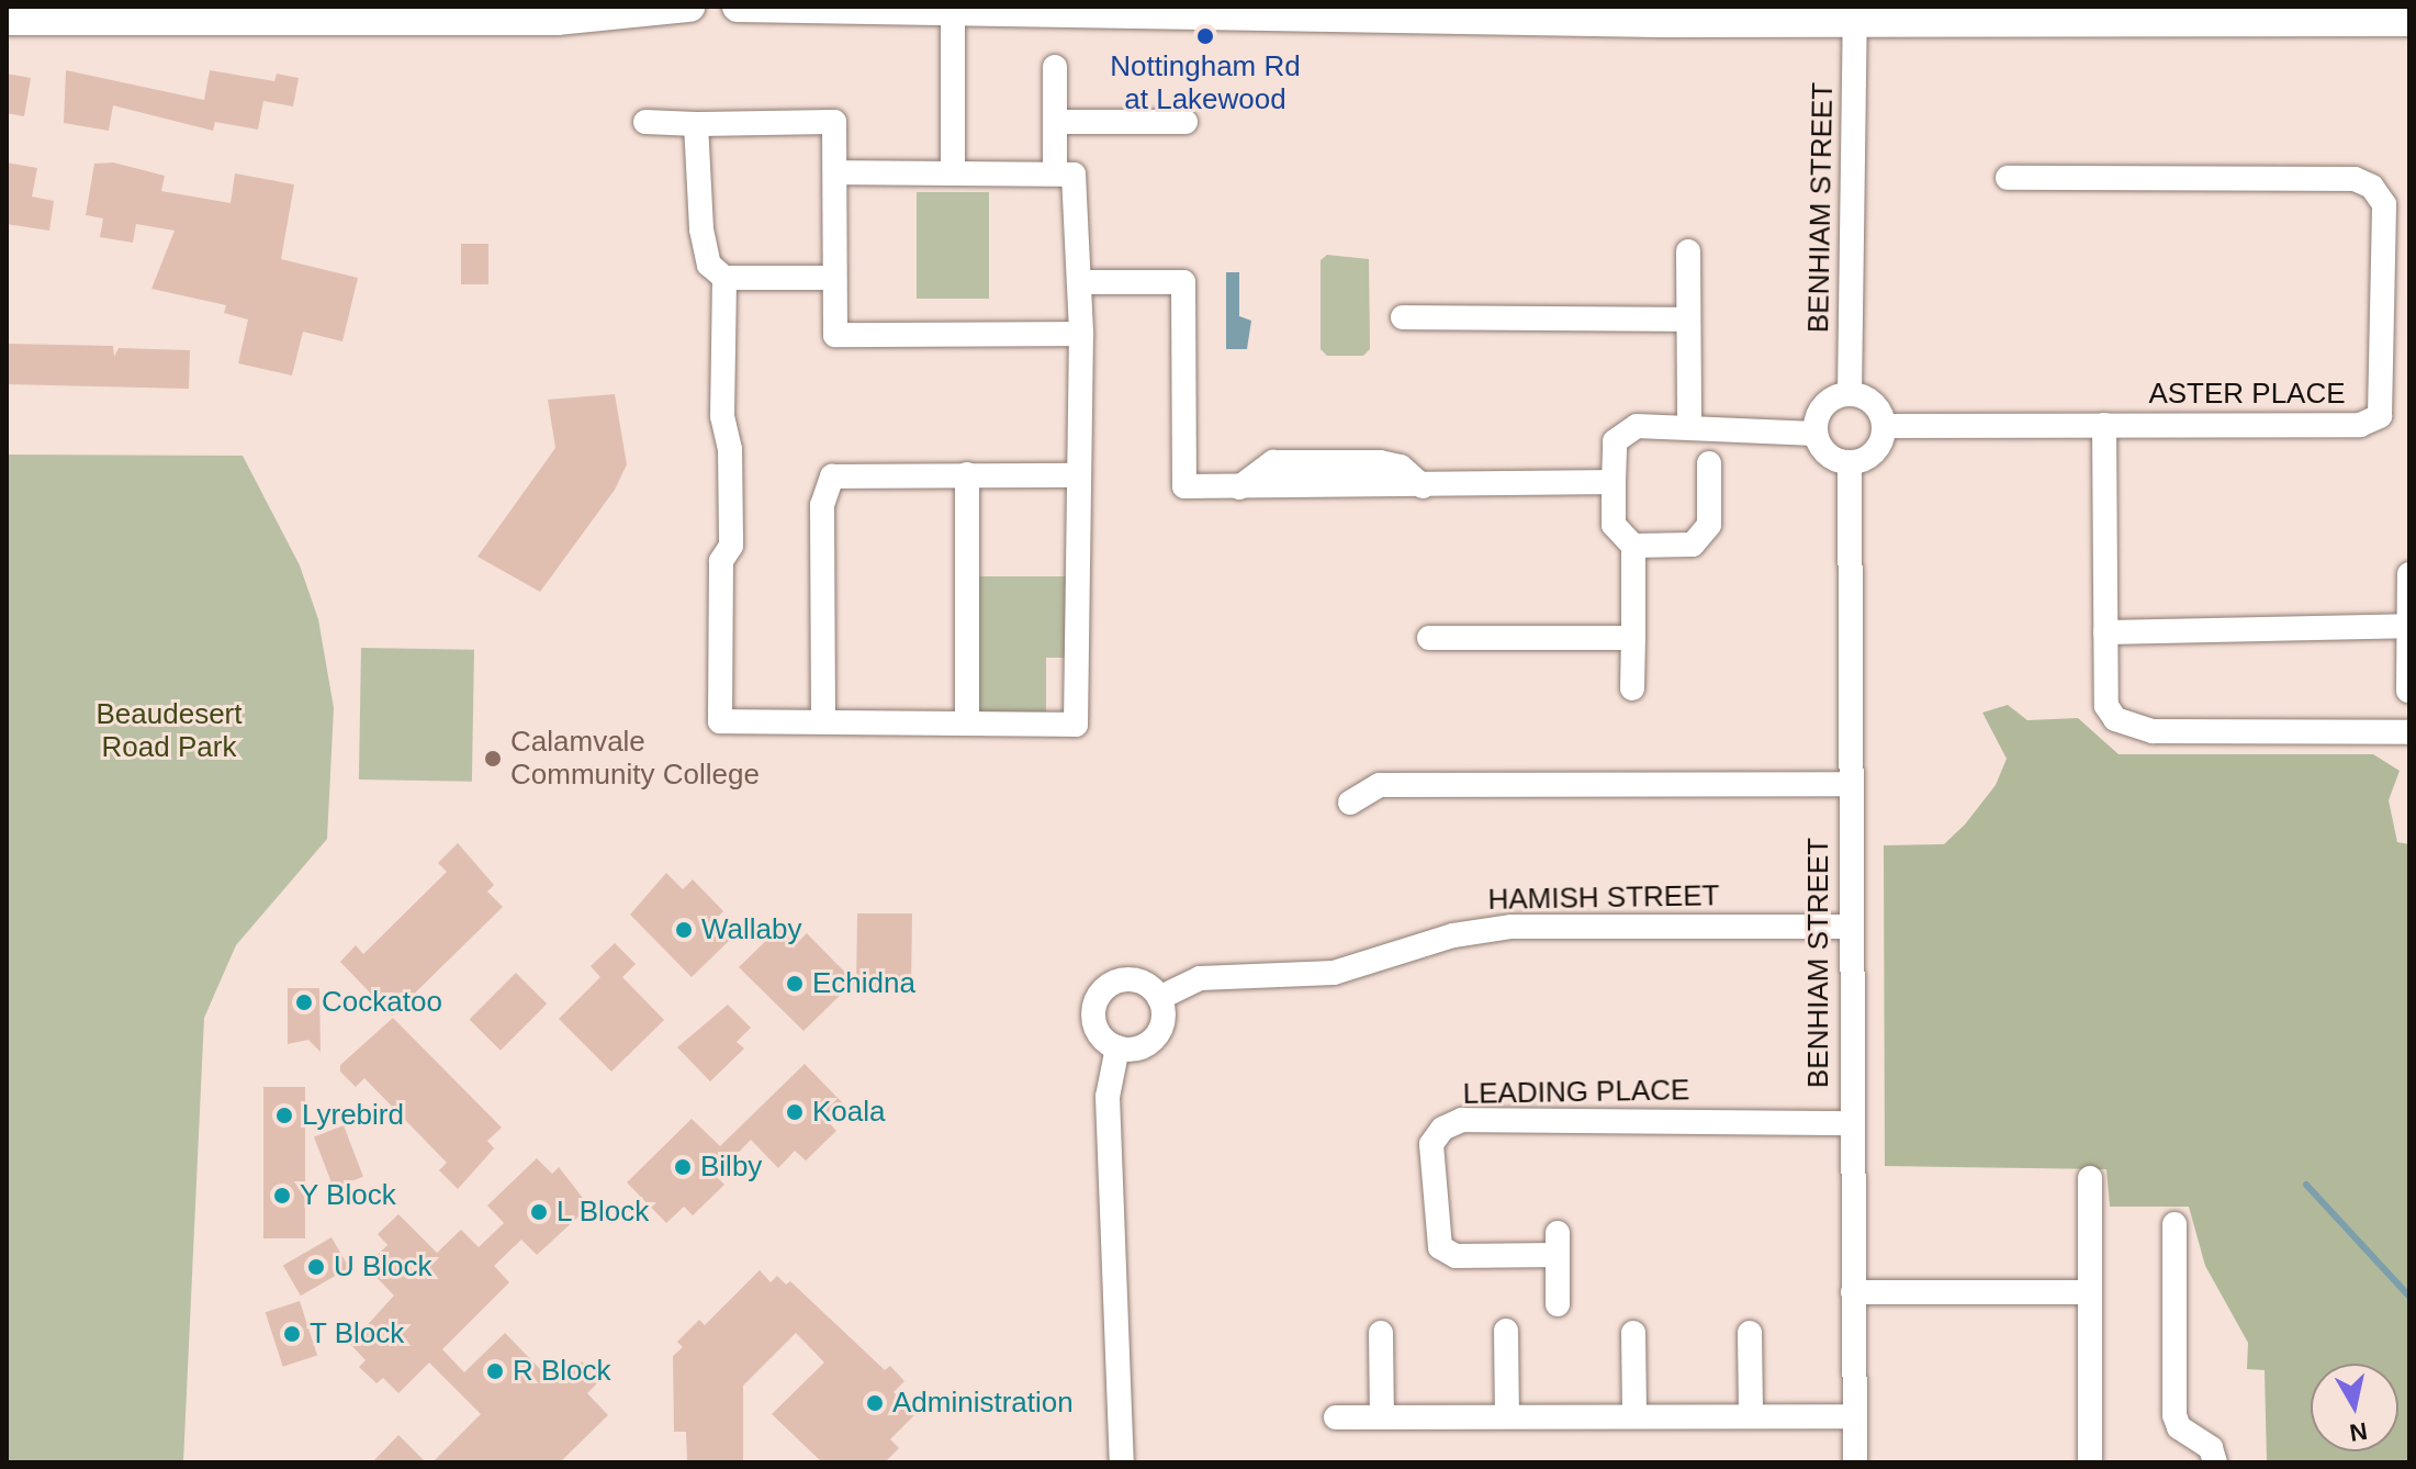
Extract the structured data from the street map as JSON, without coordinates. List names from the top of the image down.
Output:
{
  "streets": {
    "street": [
      "BENHIAM STREET",
      "ASTER PLACE",
      "HAMISH STREET",
      "LEADING PLACE"
    ]
  },
  "crossings": [
    ["BENHIAM STREET", "ASTER PLACE"],
    ["BENHIAM STREET", "HAMISH STREET"],
    ["BENHIAM STREET", "LEADING PLACE"]
  ],
  "parks": ["Beaudesert Road Park"],
  "places": [
    "Nottingham Rd at Lakewood",
    "Calamvale Community College",
    "Wallaby",
    "Echidna",
    "Cockatoo",
    "Koala",
    "Lyrebird",
    "Bilby",
    "Y Block",
    "L Block",
    "U Block",
    "T Block",
    "R Block",
    "Administration"
  ],
  "north": "bottom"
}
